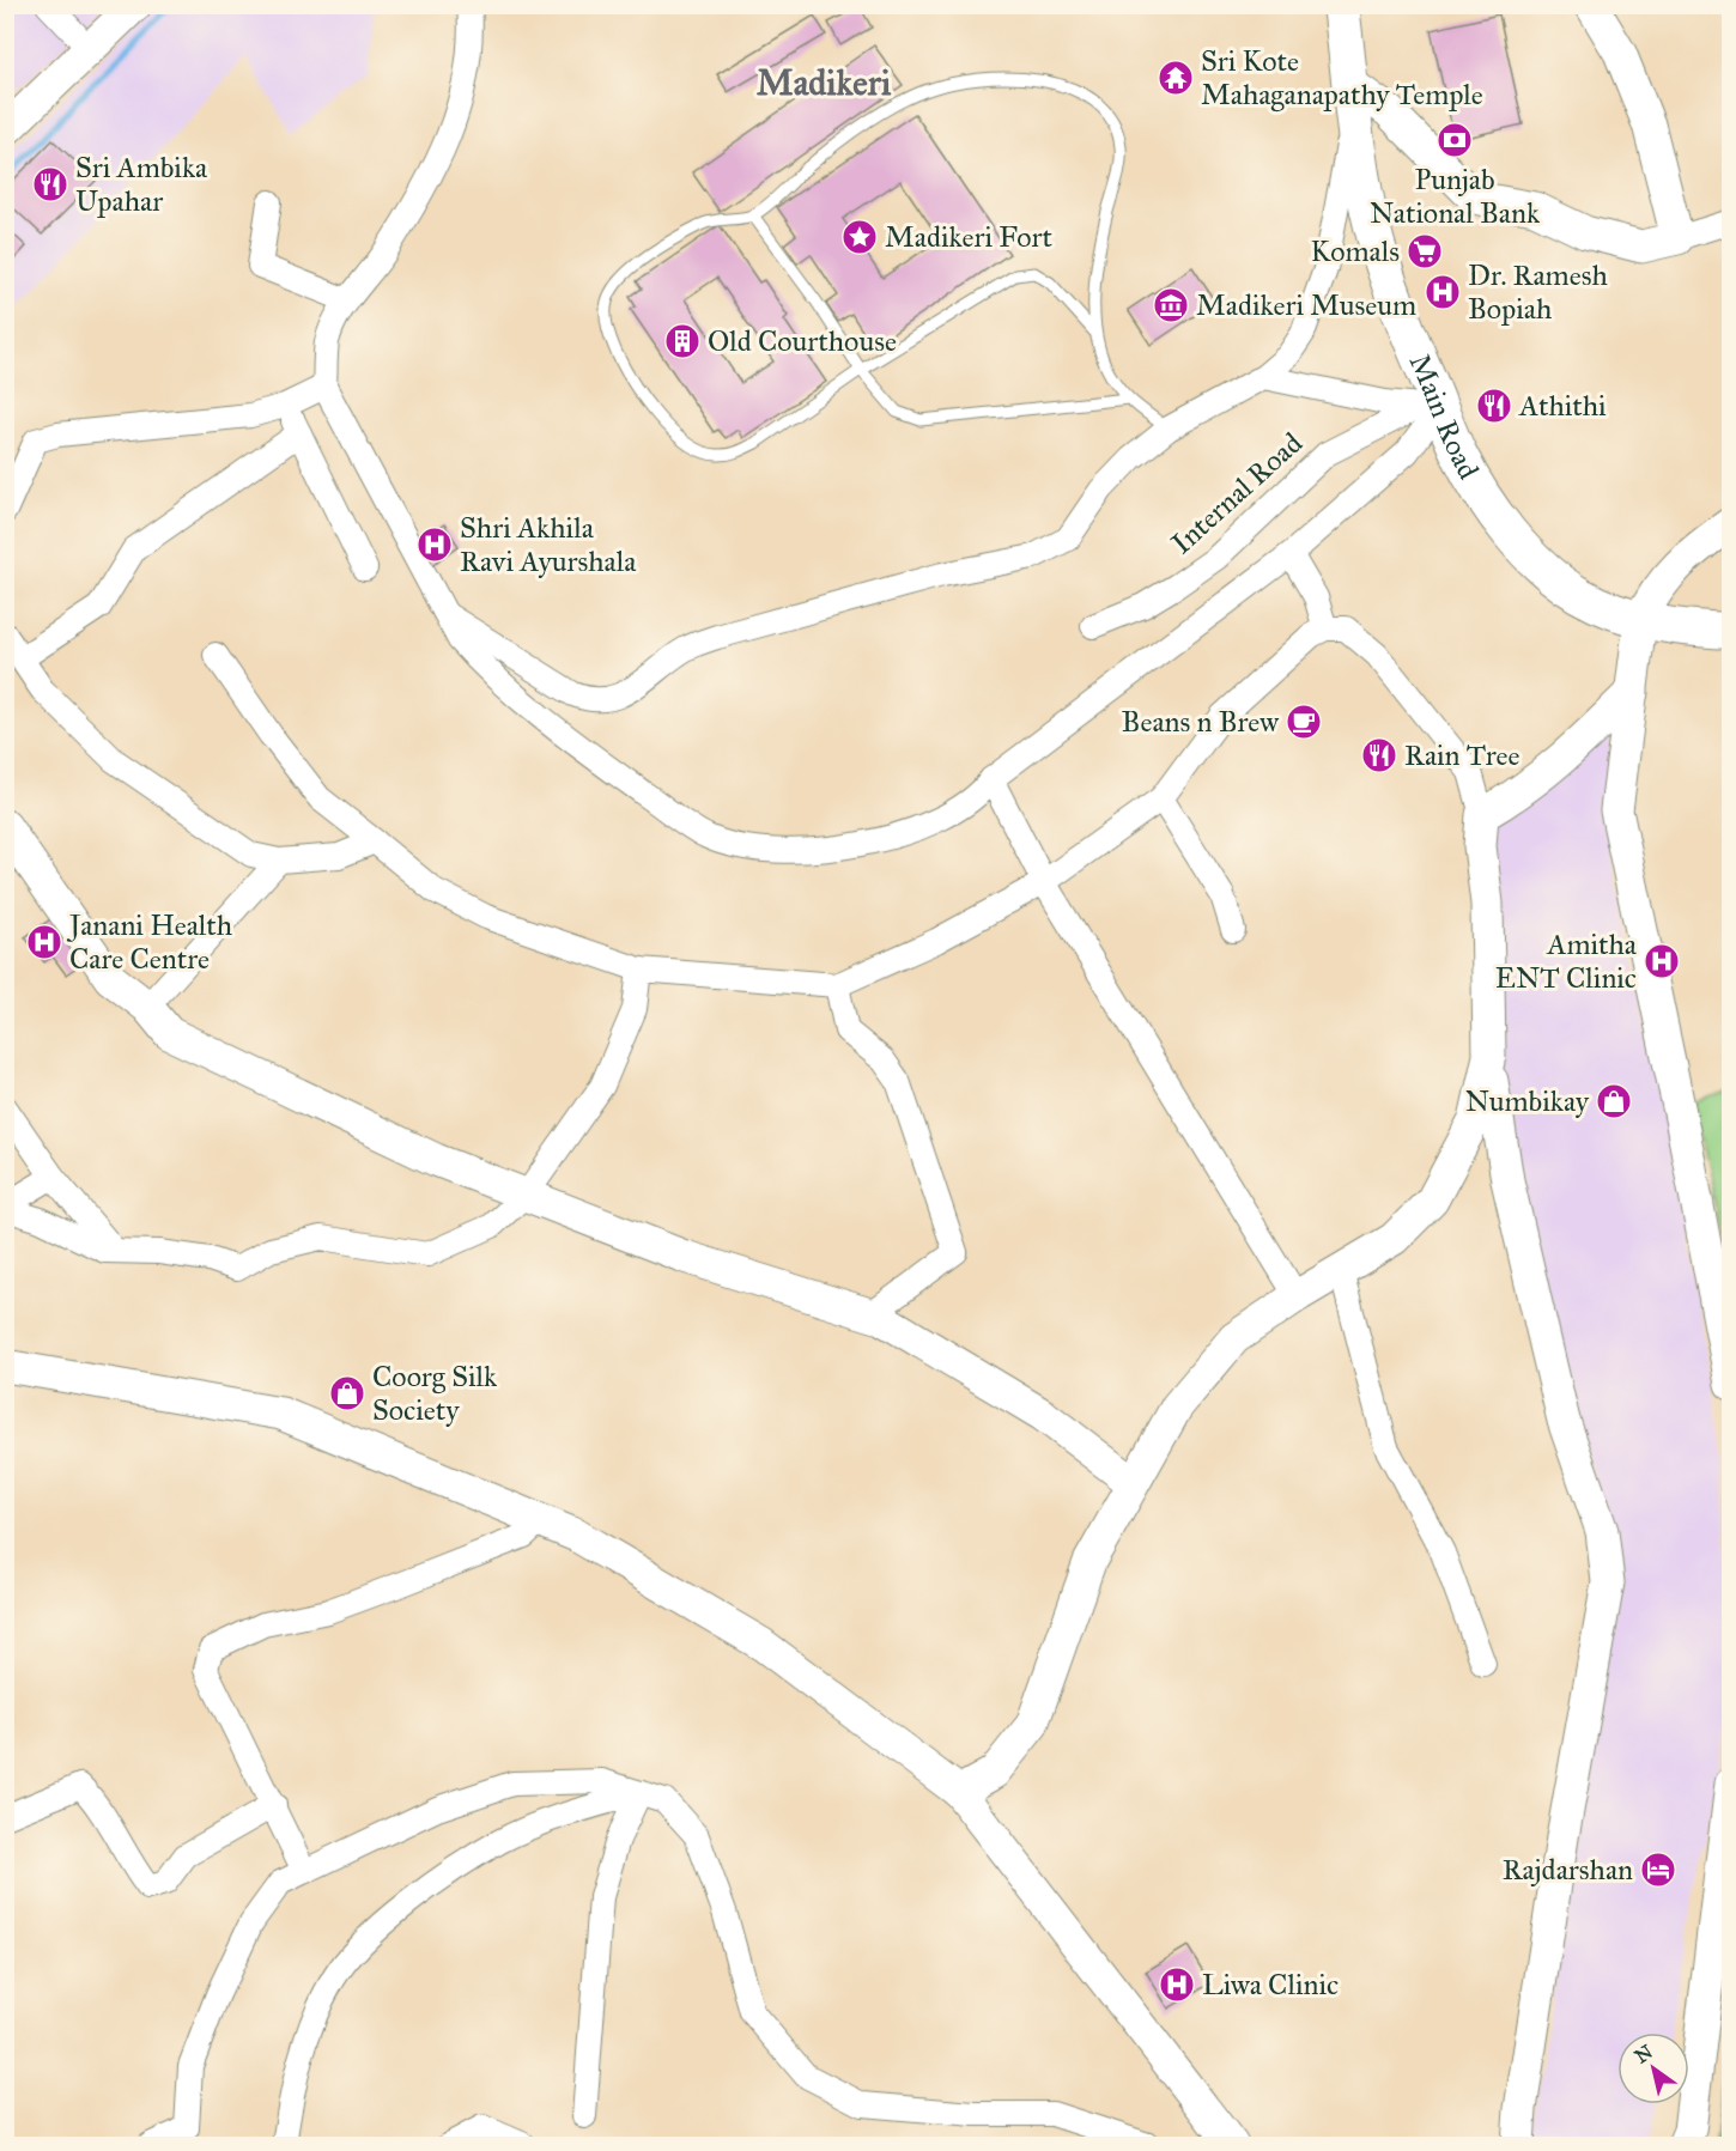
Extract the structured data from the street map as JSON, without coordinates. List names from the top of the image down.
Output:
{
  "streets": {
    "main road": ["Main Road"],
    "street": ["Internal Road"]
  },
  "crossings": [
    ["Main Road", "Internal Road"]
  ],
  "districts": ["Madikeri"],
  "places": {
    "temple": ["Sri Kote Mahaganapathy Temple"],
    "bank": ["Punjab National Bank"],
    "restaurant": ["Sri Ambika Upahar", "Athithi", "Rain Tree"],
    "place": ["Madikeri Fort"],
    "supermarket": ["Komals"],
    "hospital": [
      "Dr. Ramesh Bopiah",
      "Shri Akhila Ravi Ayurshala",
      "Janani Health Care Centre",
      "Amitha ENT Clinic",
      "Liwa Clinic"
    ],
    "museum": ["Madikeri Museum"],
    "building": ["Old Courthouse"],
    "cafe": ["Beans n Brew"],
    "shop": ["Numbikay", "Coorg Silk Society"],
    "hotel": ["Rajdarshan"]
  },
  "north": "top left"
}
